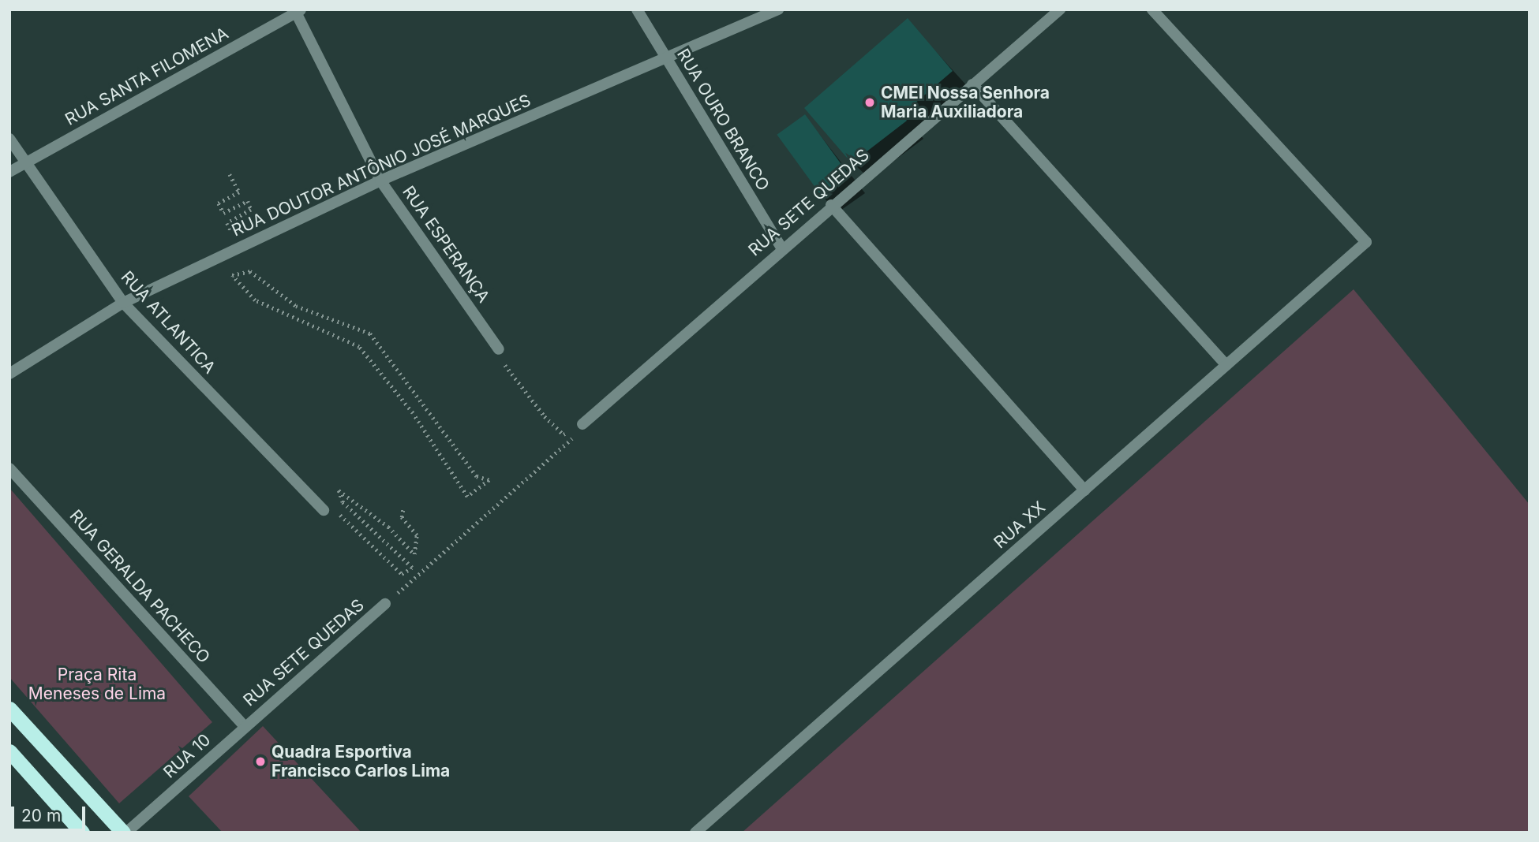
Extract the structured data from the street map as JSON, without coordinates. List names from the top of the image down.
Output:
{
  "streets": {
    "street": [
      "RUA SANTA FILOMENA",
      "RUA OURO BRANCO",
      "RUA DOUTOR ANTÔNIO JOSÉ MARQUES",
      "RUA SETE QUEDAS",
      "RUA ESPERANÇA",
      "RUA ATLANTICA",
      "RUA XX",
      "RUA GERALDA PACHECO",
      "RUA 10"
    ]
  },
  "crossings": [
    ["RUA SANTA FILOMENA", "RUA ESPERANÇA"],
    ["RUA SANTA FILOMENA", "RUA ATLANTICA"],
    ["RUA OURO BRANCO", "RUA DOUTOR ANTÔNIO JOSÉ MARQUES"],
    ["RUA OURO BRANCO", "RUA SETE QUEDAS"],
    ["RUA DOUTOR ANTÔNIO JOSÉ MARQUES", "RUA ESPERANÇA"],
    ["RUA DOUTOR ANTÔNIO JOSÉ MARQUES", "RUA ATLANTICA"],
    ["RUA SETE QUEDAS", "RUA GERALDA PACHECO"],
    ["RUA SETE QUEDAS", "RUA 10"],
    ["RUA GERALDA PACHECO", "RUA 10"]
  ],
  "parks": ["Praça Rita Meneses de Lima"],
  "places": ["CMEI Nossa Senhora Maria Auxiliadora", "Quadra Esportiva Francisco Carlos Lima"],
  "scale_bar": "20 m"
}
